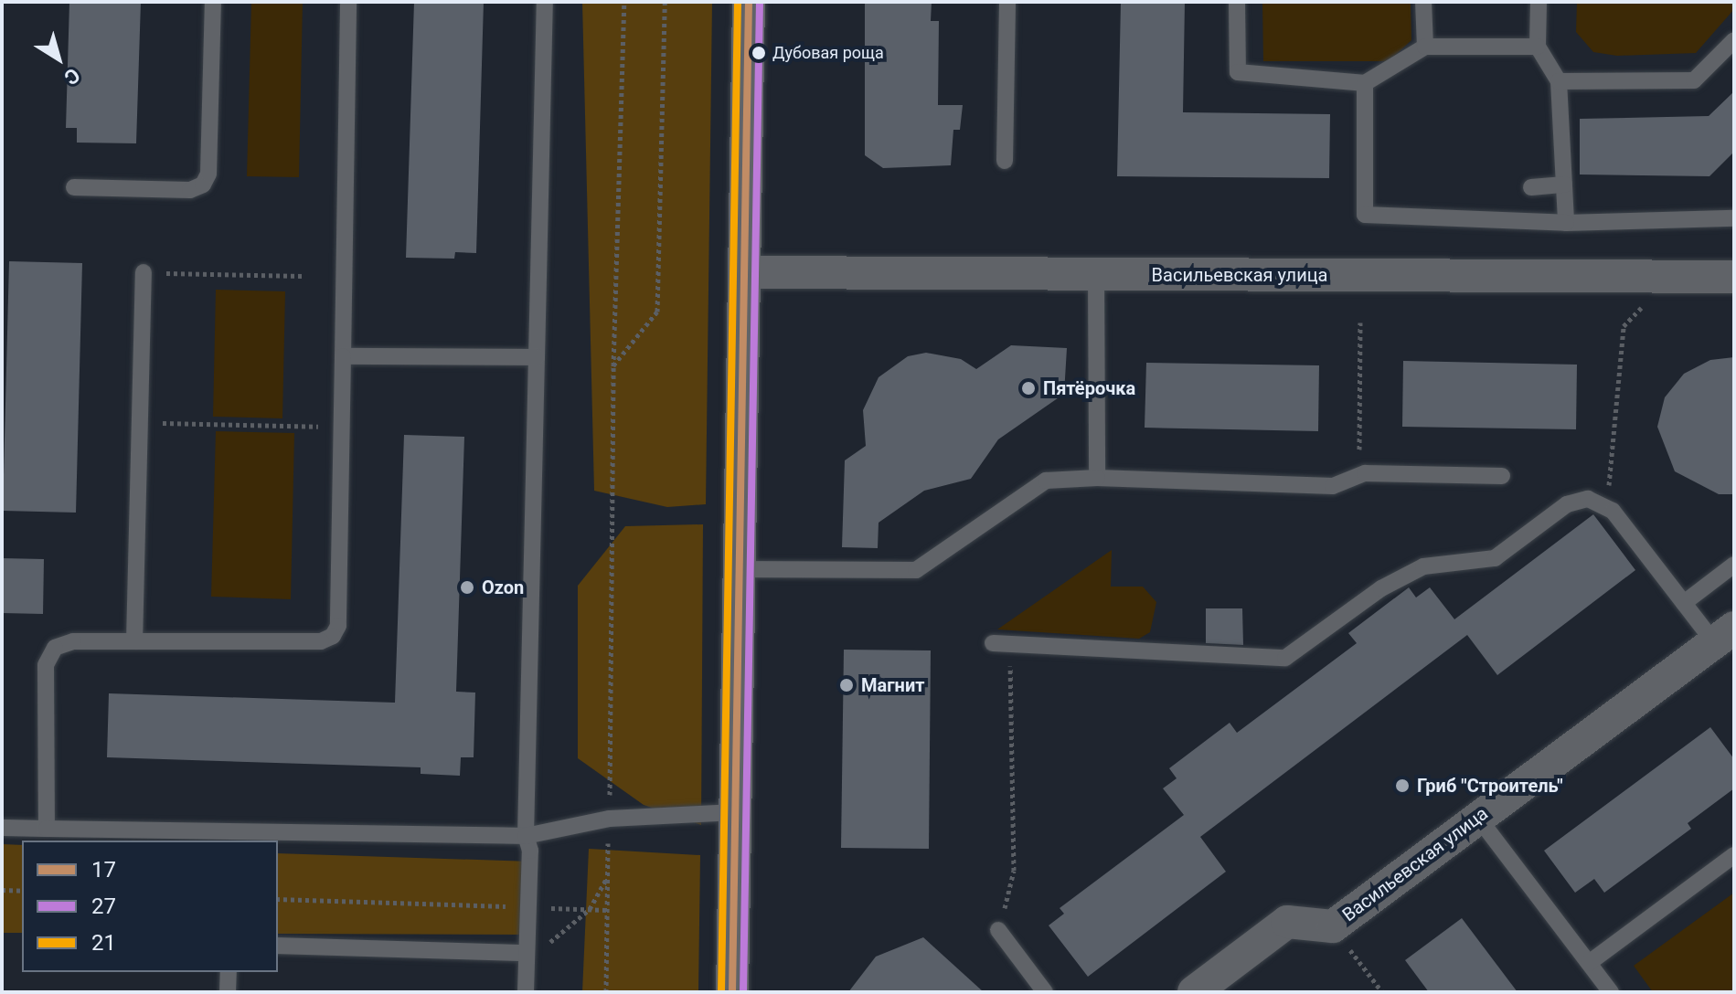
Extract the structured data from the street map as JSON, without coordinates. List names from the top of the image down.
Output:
{
  "streets": {
    "street": ["Васильевская улица"]
  },
  "places": [
    "Дубовая роща",
    "Пятёрочка",
    "Ozon",
    "Магнит",
    "Гриб \"Строитель\""
  ],
  "lines": ["transit line 17", "transit line 27", "transit line 21"],
  "legend": ["17", "27", "21"],
  "north": "bottom right"
}
